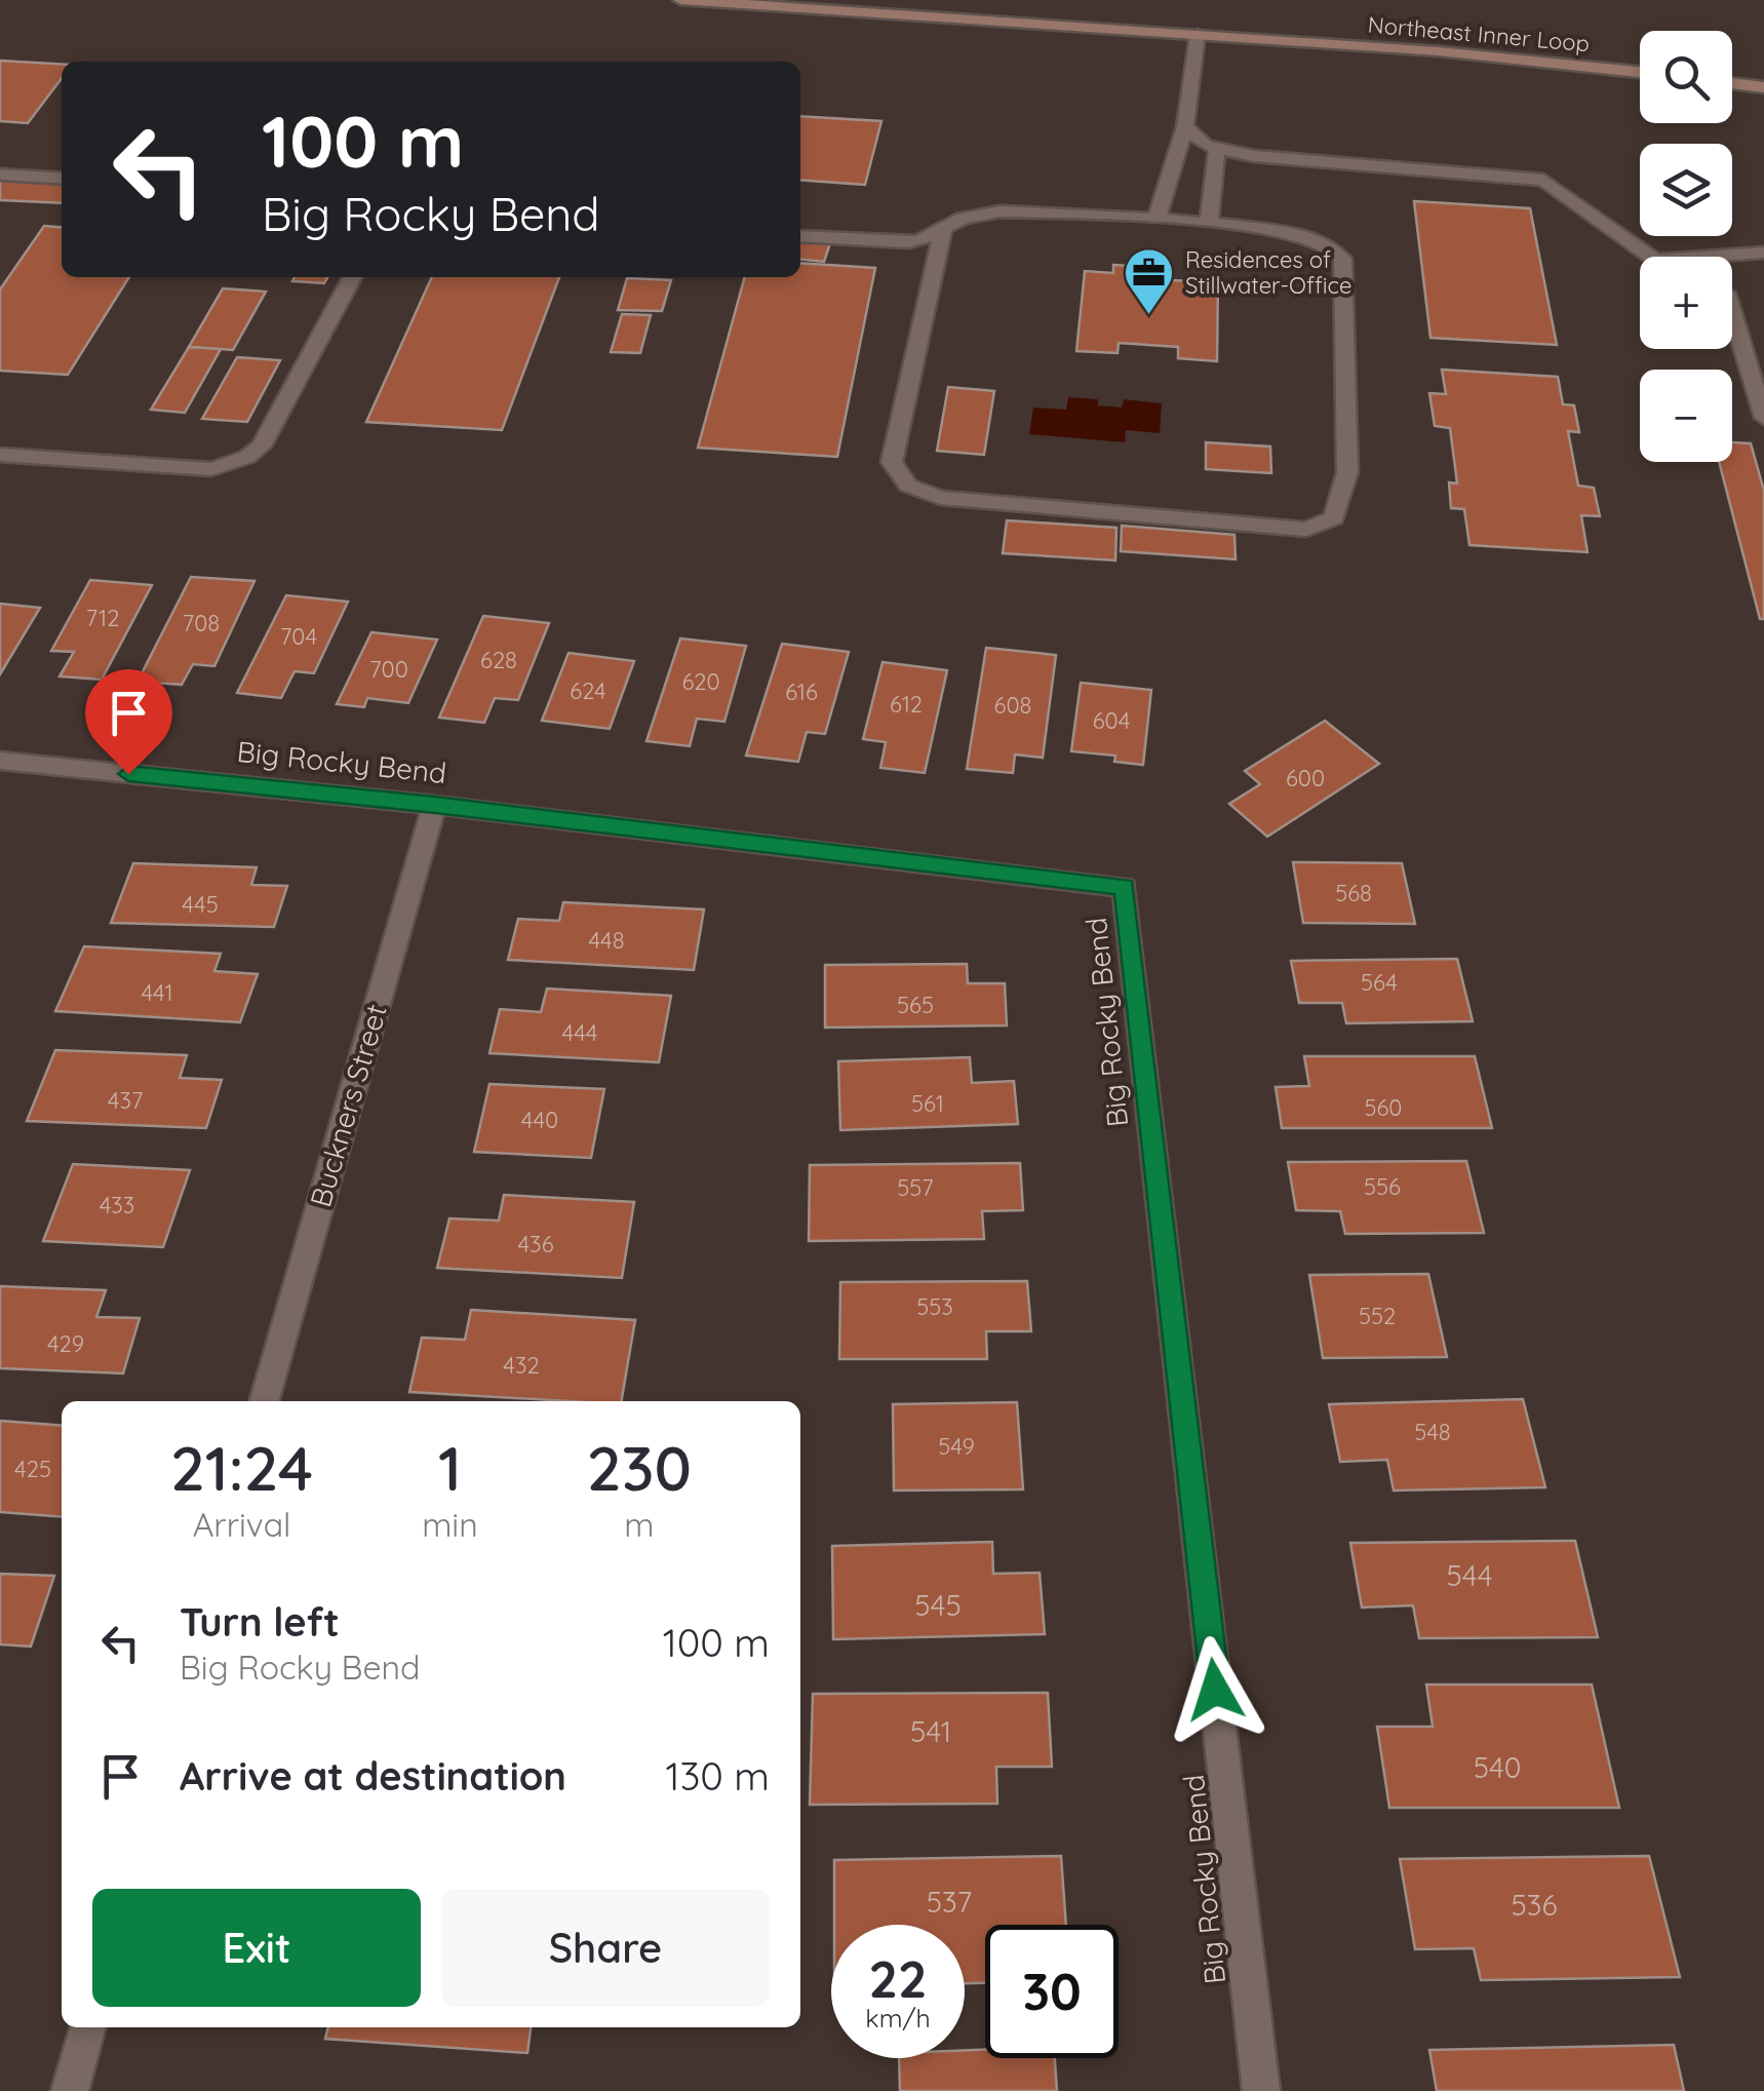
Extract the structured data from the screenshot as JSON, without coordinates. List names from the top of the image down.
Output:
{
  "streets": {
    "main road": ["Northeast Inner Loop"],
    "street": ["Big Rocky Bend", "Buckners Street"]
  },
  "crossings": [
    ["Big Rocky Bend", "Buckners Street"]
  ],
  "places": {
    "office": ["Residences of Stillwater-Office"]
  },
  "house_numbers": [
    "712",
    "708",
    "704",
    "628",
    "700",
    "620",
    "624",
    "616",
    "612",
    "608",
    "604",
    "600",
    "568",
    "445",
    "448",
    "564",
    "441",
    "565",
    "444",
    "437",
    "561",
    "560",
    "440",
    "556",
    "557",
    "433",
    "436",
    "553",
    "552",
    "429",
    "432",
    "548",
    "549",
    "425",
    "544",
    "545",
    "541",
    "540",
    "537",
    "536"
  ],
  "page": {
    "map_buttons": ["+", "−"],
    "turn": ["100 m", "Big Rocky Bend"],
    "eta": [
      "21:24",
      "Arrival",
      "1",
      "min",
      "230",
      "m"
    ],
    "list": [
      {
        "name": "Turn left",
        "note": "Big Rocky Bend",
        "value": "100 m"
      },
      {
        "name": "Arrive at destination",
        "value": "130 m"
      }
    ],
    "buttons": ["Exit", "Share"],
    "speed": "22 km/h",
    "limit": "30"
  }
}
